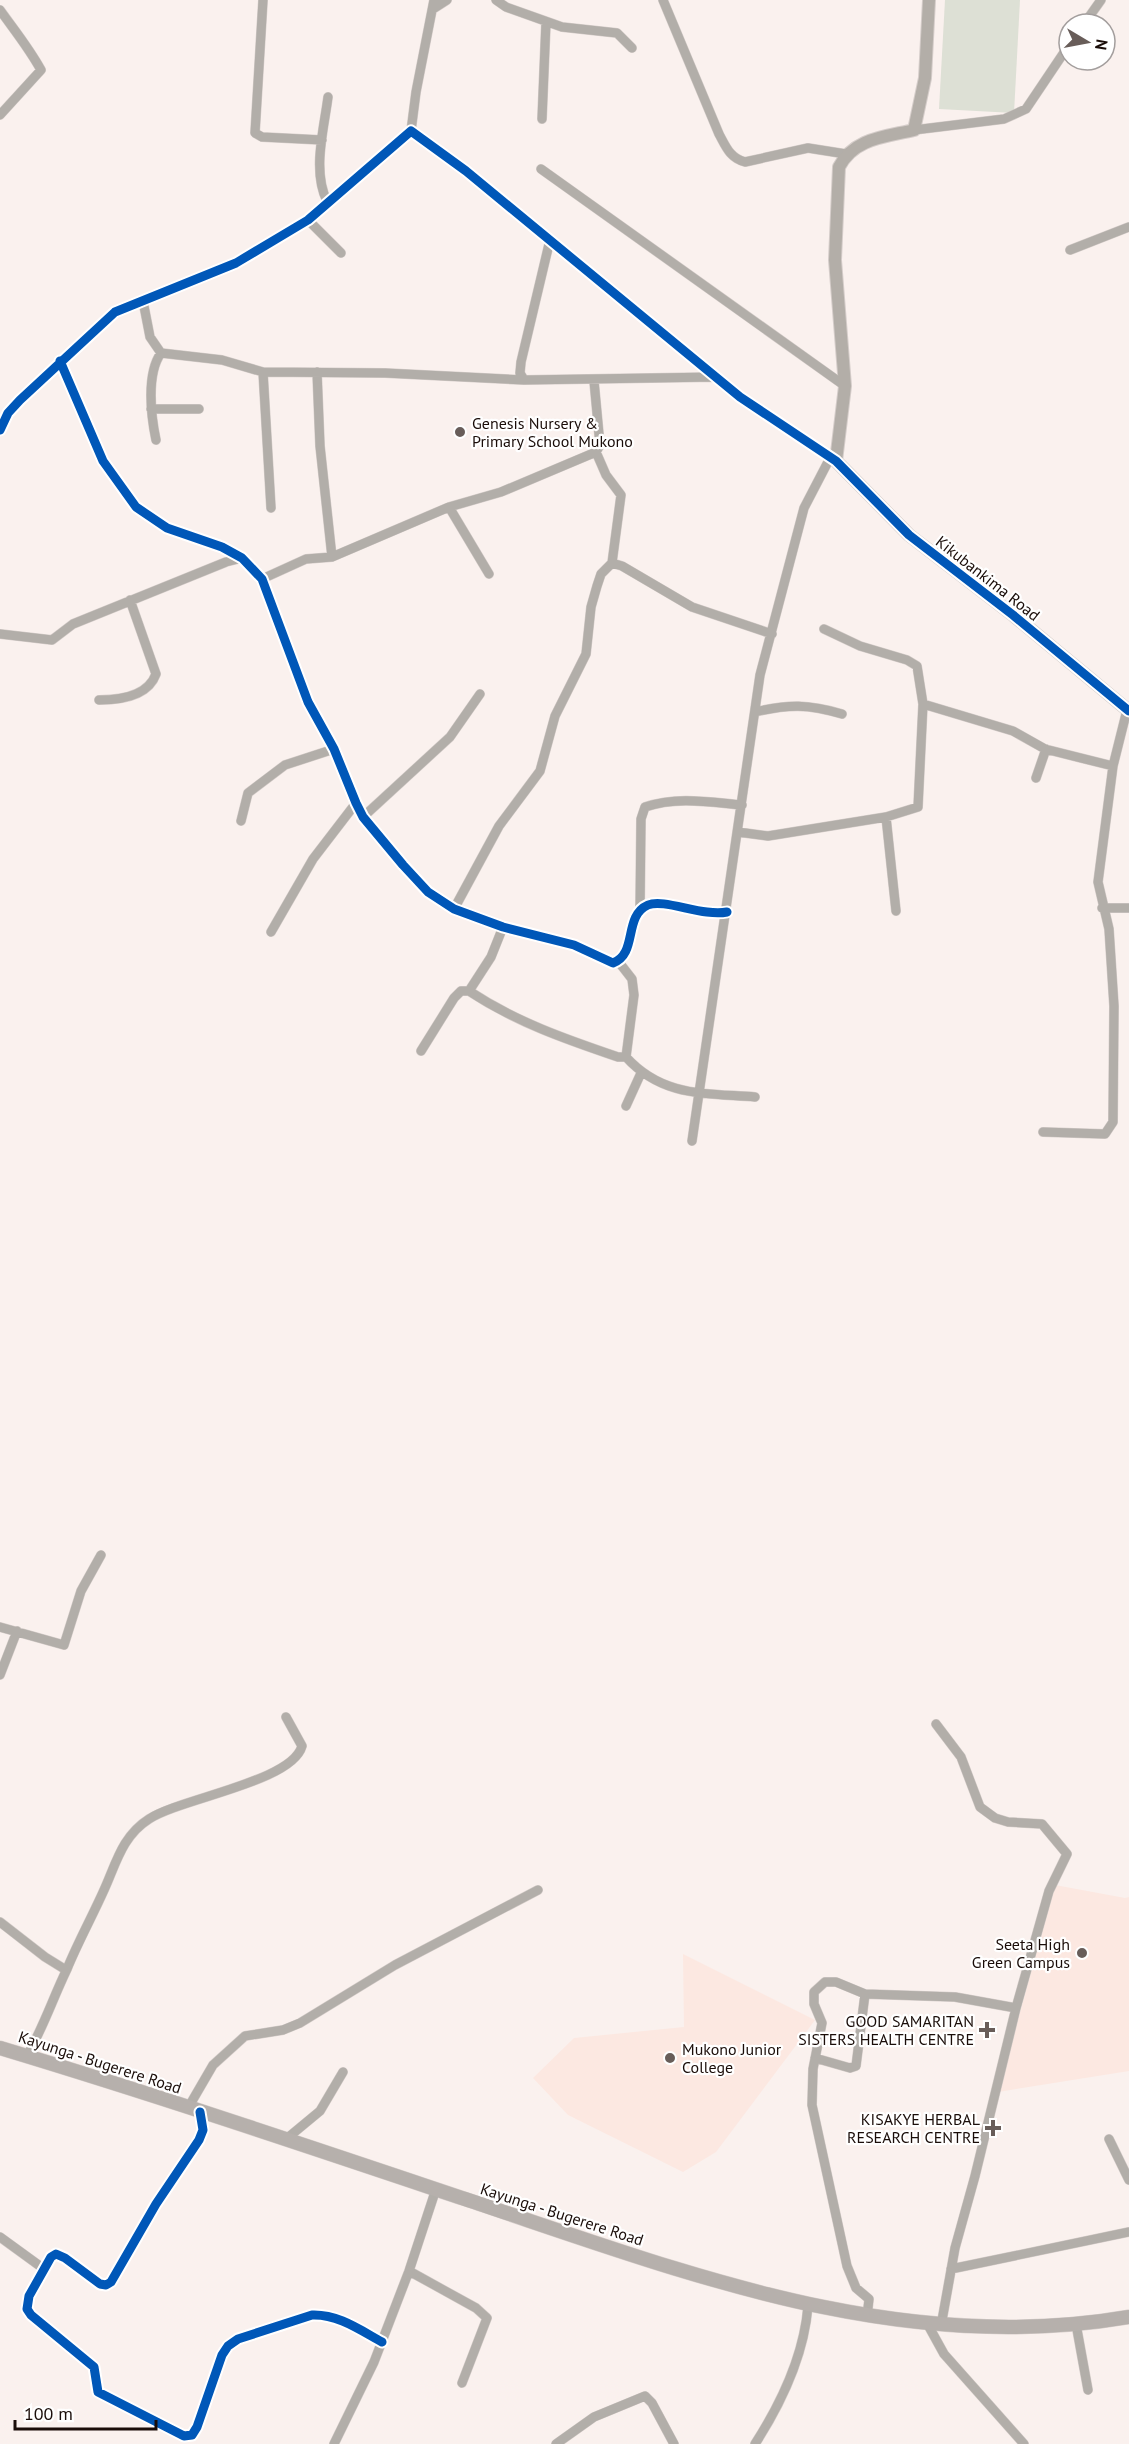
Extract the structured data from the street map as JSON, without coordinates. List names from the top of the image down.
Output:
{
  "streets": {
    "main road": ["Kayunga - Bugerere Road"],
    "street": ["Kikubankima Road"]
  },
  "places": {
    "other": ["Genesis Nursery & Primary School Mukono", "Seeta High Green Campus", "Mukono Junior College"],
    "health": ["GOOD SAMARITAN SISTERS HEALTH CENTRE", "KISAKYE HERBAL RESEARCH CENTRE"]
  },
  "scale_bar": "100 m",
  "north": "right"
}
